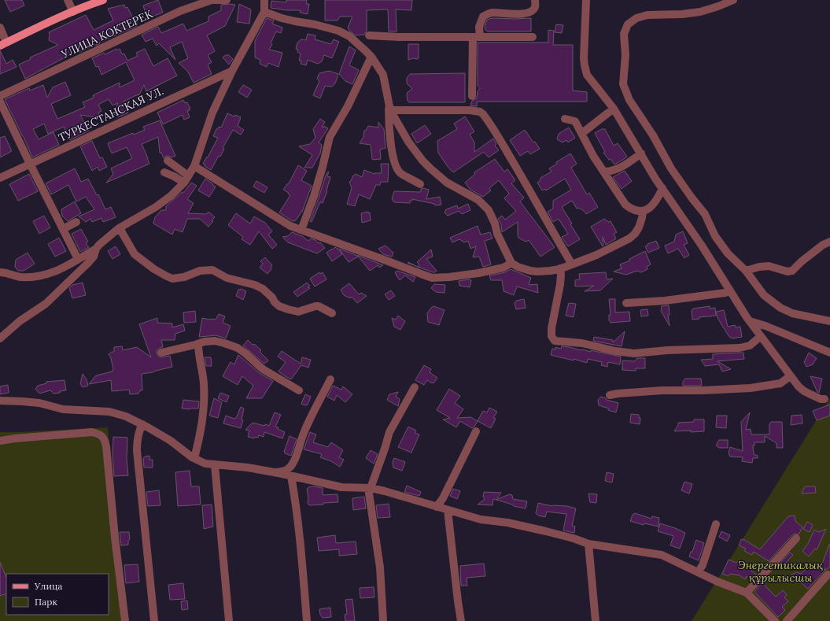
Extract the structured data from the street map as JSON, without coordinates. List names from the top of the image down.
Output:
{
  "streets": {
    "street": ["УЛИЦА КОКТЕРЕК", "ТУРКЕСТАНСКАЯ УЛ."]
  },
  "parks": ["Энергетикалық құрылысшы"],
  "legend": ["Улица", "Парк"]
}
